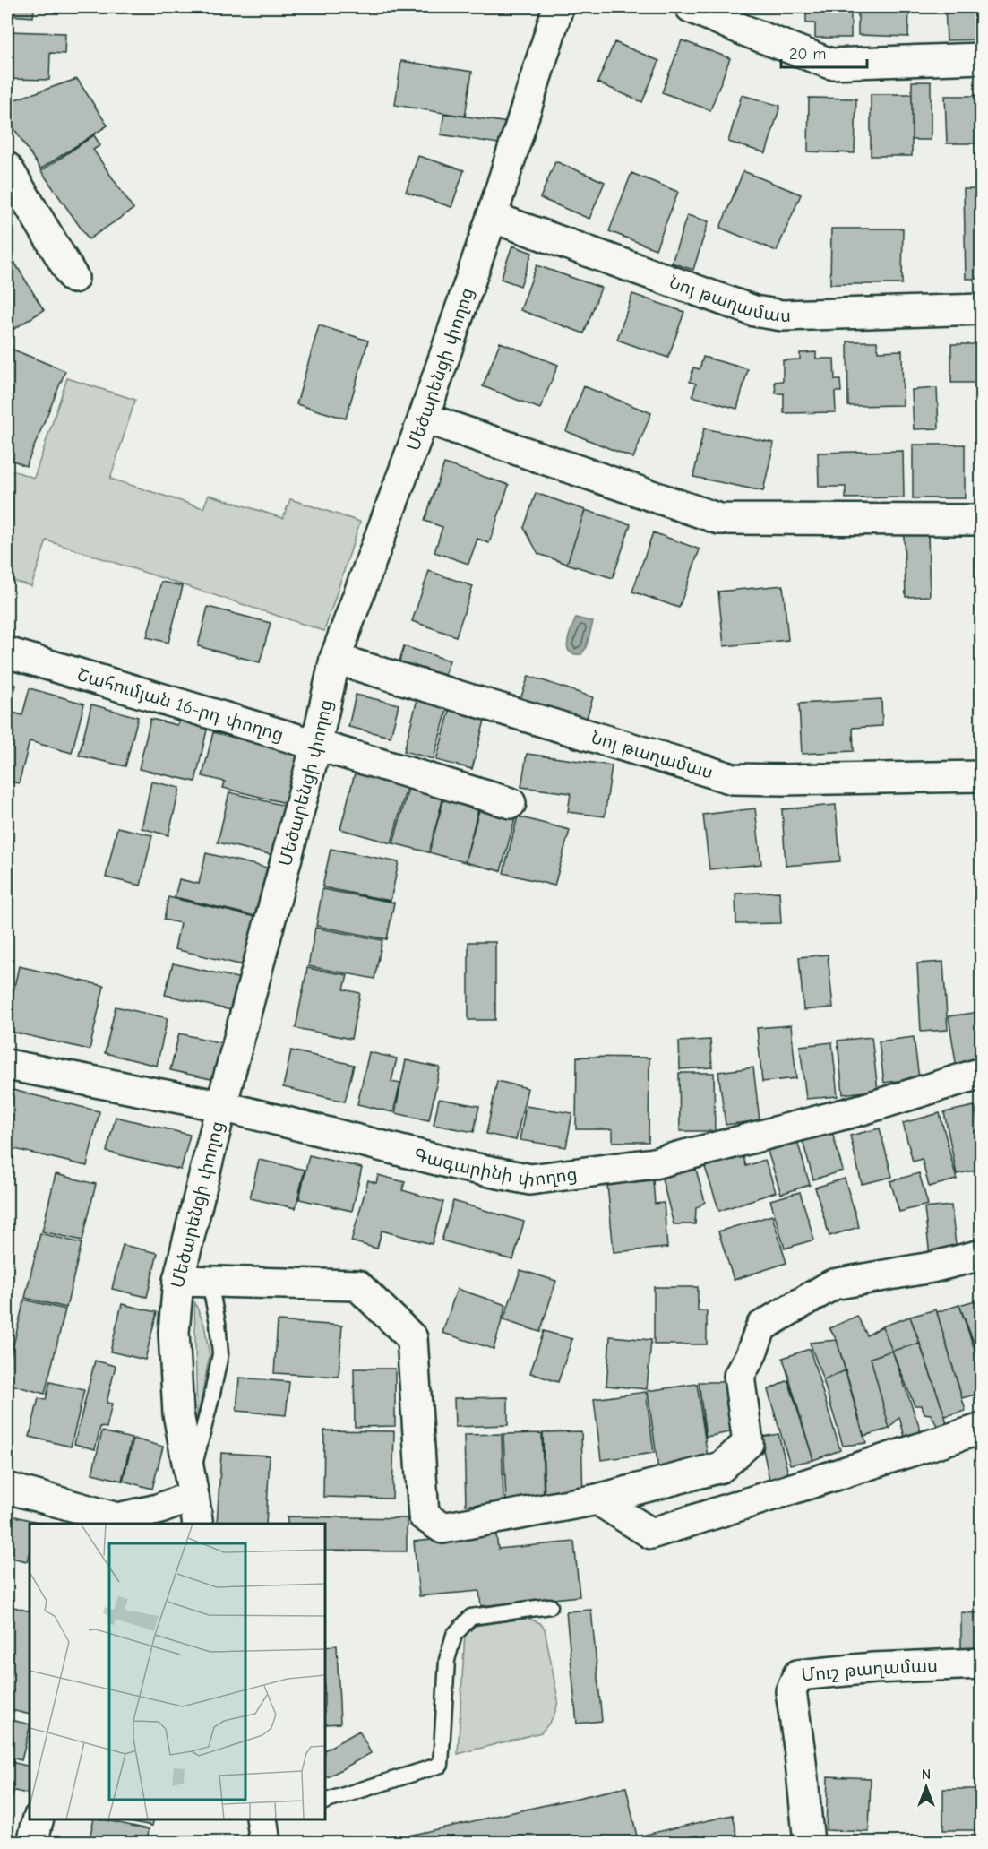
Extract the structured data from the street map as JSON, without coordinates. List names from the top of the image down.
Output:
{
  "streets": {
    "street": [
      "Նոյ թաղամաս",
      "Մեծարենցի փողոց",
      "Շահումյան 16-րդ փողոց",
      "Գագարինի փողոց",
      "Մուշ թաղամաս"
    ]
  },
  "crossings": [
    ["Նոյ թաղամաս", "Մեծարենցի փողոց"],
    ["Մեծարենցի փողոց", "Շահումյան 16-րդ փողոց"],
    ["Մեծարենցի փողոց", "Գագարինի փողոց"]
  ],
  "scale_bar": "20 m",
  "north": "top"
}
